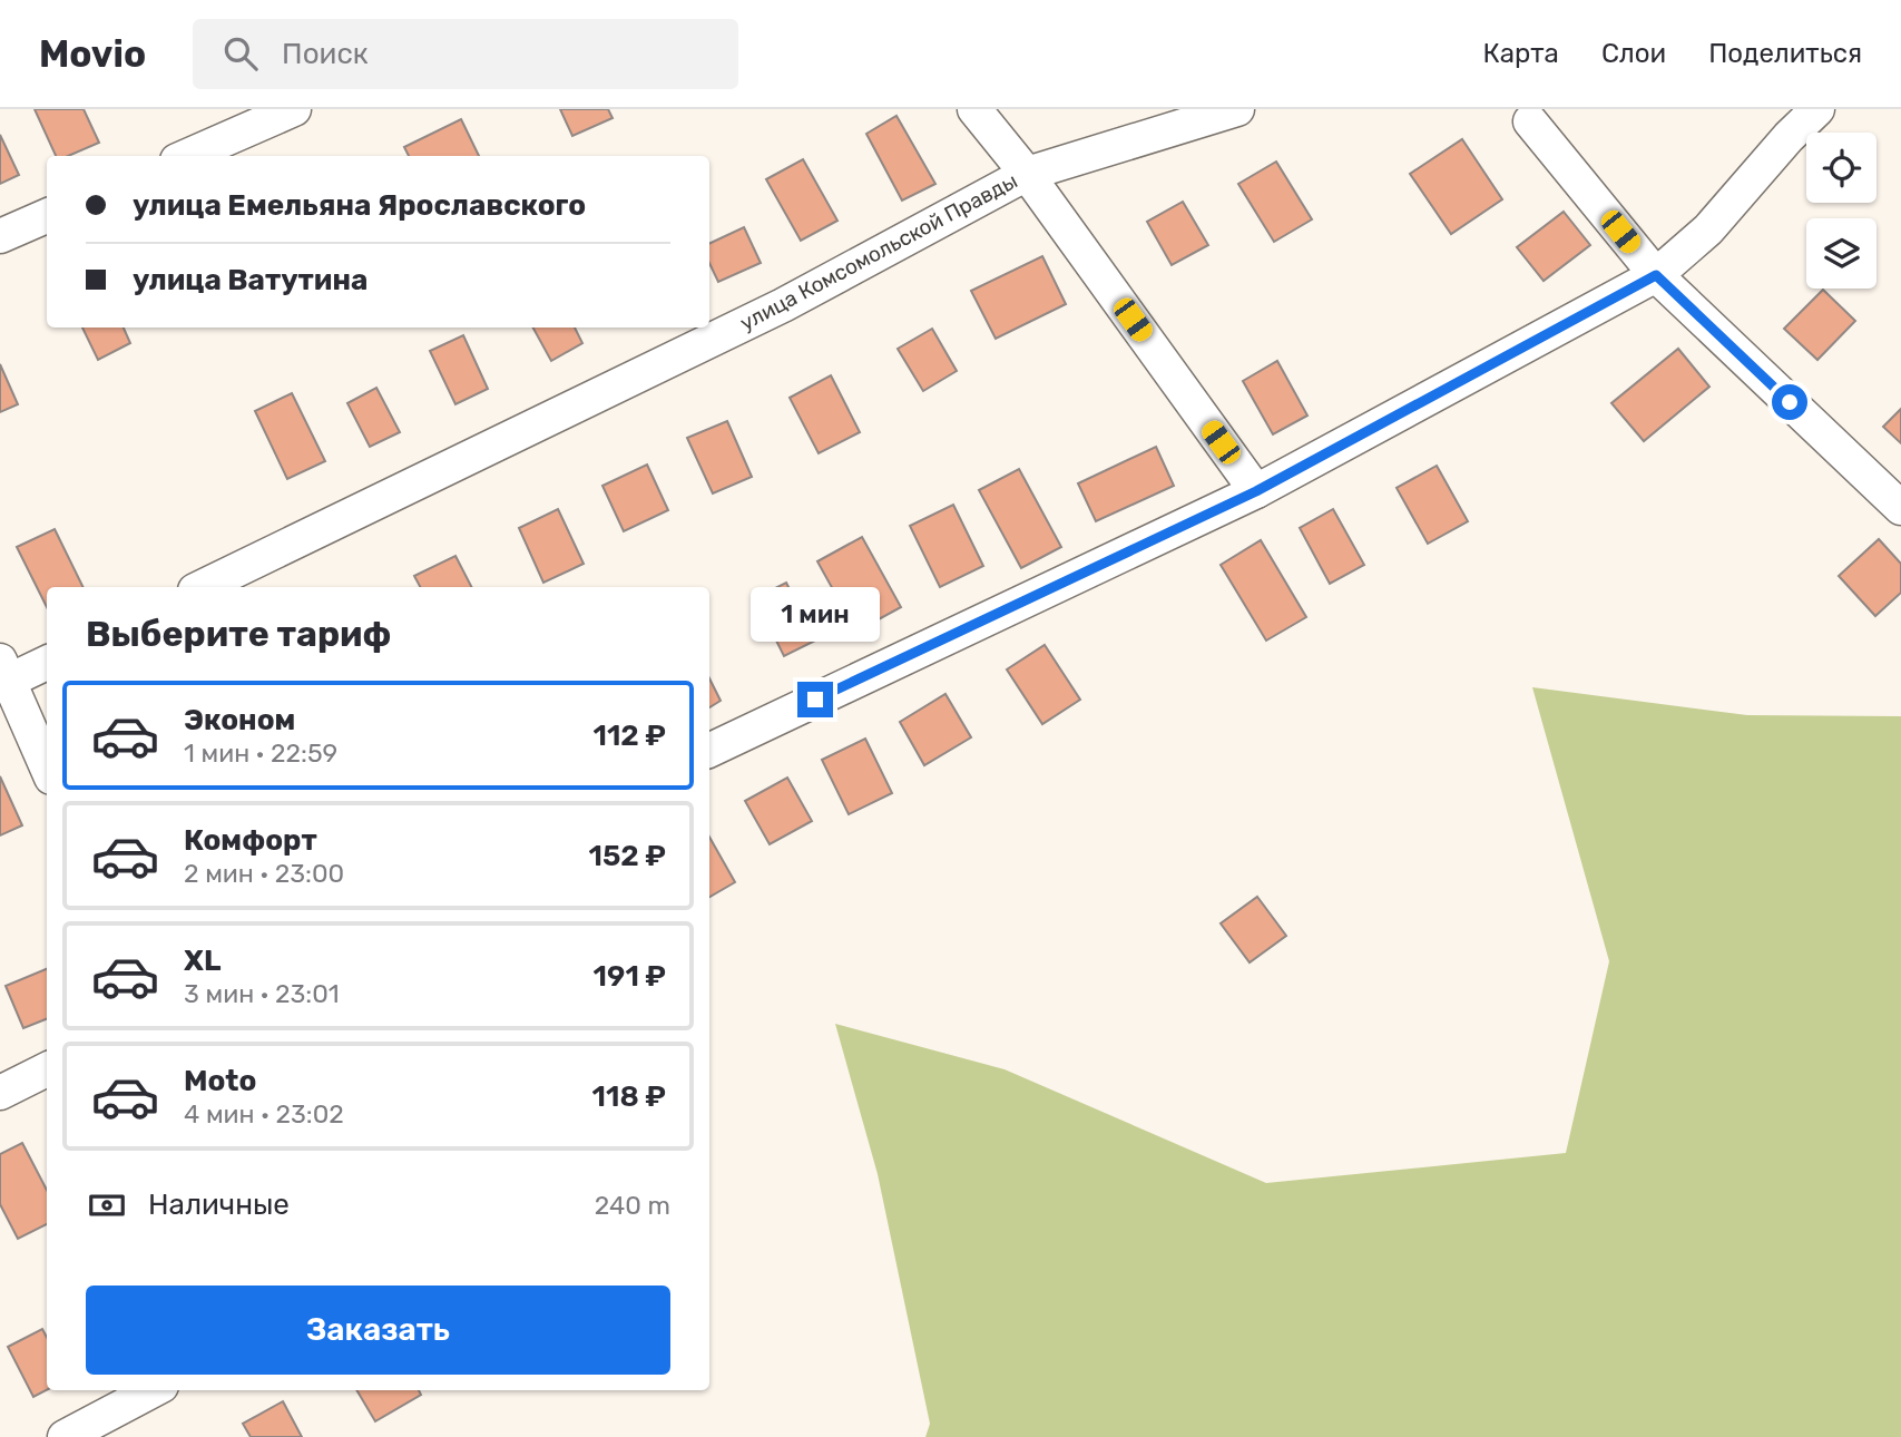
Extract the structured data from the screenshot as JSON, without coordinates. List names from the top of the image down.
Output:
{
  "streets": {
    "street": ["улица Комсомольской Правды"]
  },
  "page": {
    "header": "Movio",
    "search": "Поиск",
    "nav": ["Карта", "Слои", "Поделиться"],
    "banner": ["улица Емельяна Ярославского", "улица Ватутина"],
    "bubble": "1 мин",
    "heading": "Выберите тариф",
    "list": [
      {
        "name": "Эконом",
        "note": "1 мин · 22:59",
        "value": "112 ₽"
      },
      {
        "name": "Комфорт",
        "note": "2 мин · 23:00",
        "value": "152 ₽"
      },
      {
        "name": "XL",
        "note": "3 мин · 23:01",
        "value": "191 ₽"
      },
      {
        "name": "Moto",
        "note": "4 мин · 23:02",
        "value": "118 ₽"
      }
    ],
    "pay": ["Наличные", "240 m"],
    "buttons": "Заказать"
  }
}
